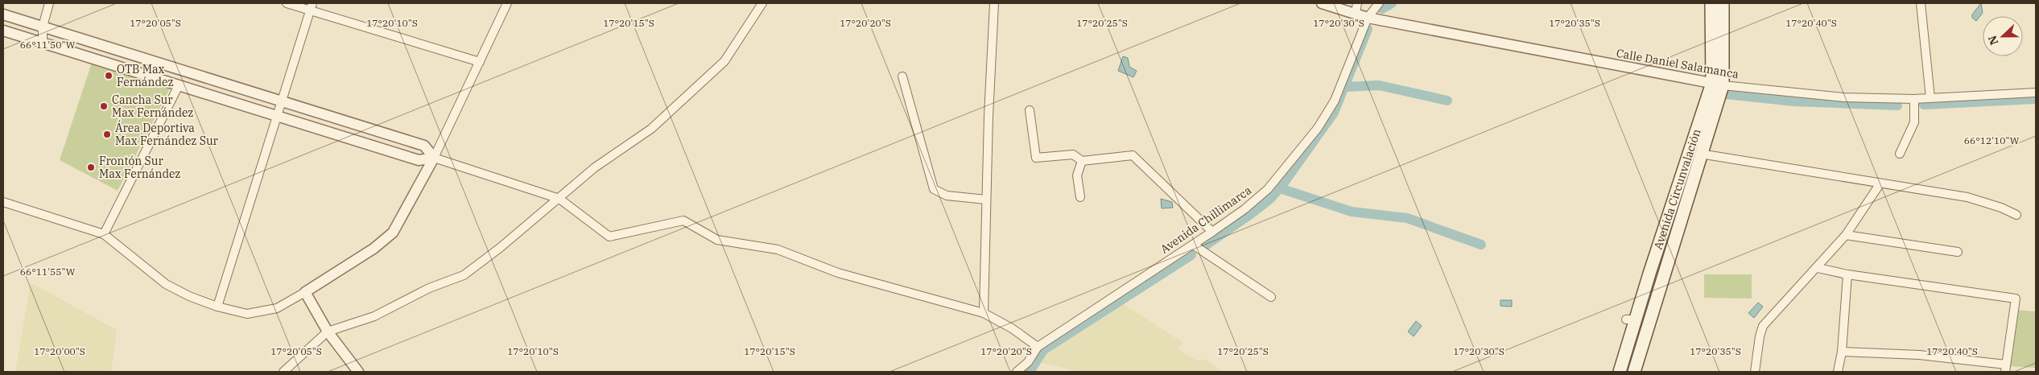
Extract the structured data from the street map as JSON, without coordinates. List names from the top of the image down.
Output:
{
  "streets": {
    "main road": ["Avenida Circunvalación"],
    "street": ["Calle Daniel Salamanca", "Avenida Chillimarca"]
  },
  "crossings": [
    ["Calle Daniel Salamanca", "Avenida Circunvalación"],
    ["Calle Daniel Salamanca", "Avenida Chillimarca"]
  ],
  "places": [
    "OTB Max Fernández",
    "Cancha Sur Max Fernández",
    "Área Deportiva Max Fernández Sur",
    "Frontón Sur Max Fernández"
  ],
  "north": "left",
  "coordinates": [
    "17°20'05\"S",
    "17°20'10\"S",
    "17°20'15\"S",
    "17°20'20\"S",
    "17°20'25\"S",
    "17°20'30\"S",
    "17°20'35\"S",
    "17°20'40\"S",
    "66°11'50\"W",
    "66°12'10\"W",
    "66°11'55\"W",
    "17°20'00\"S"
  ]
}
